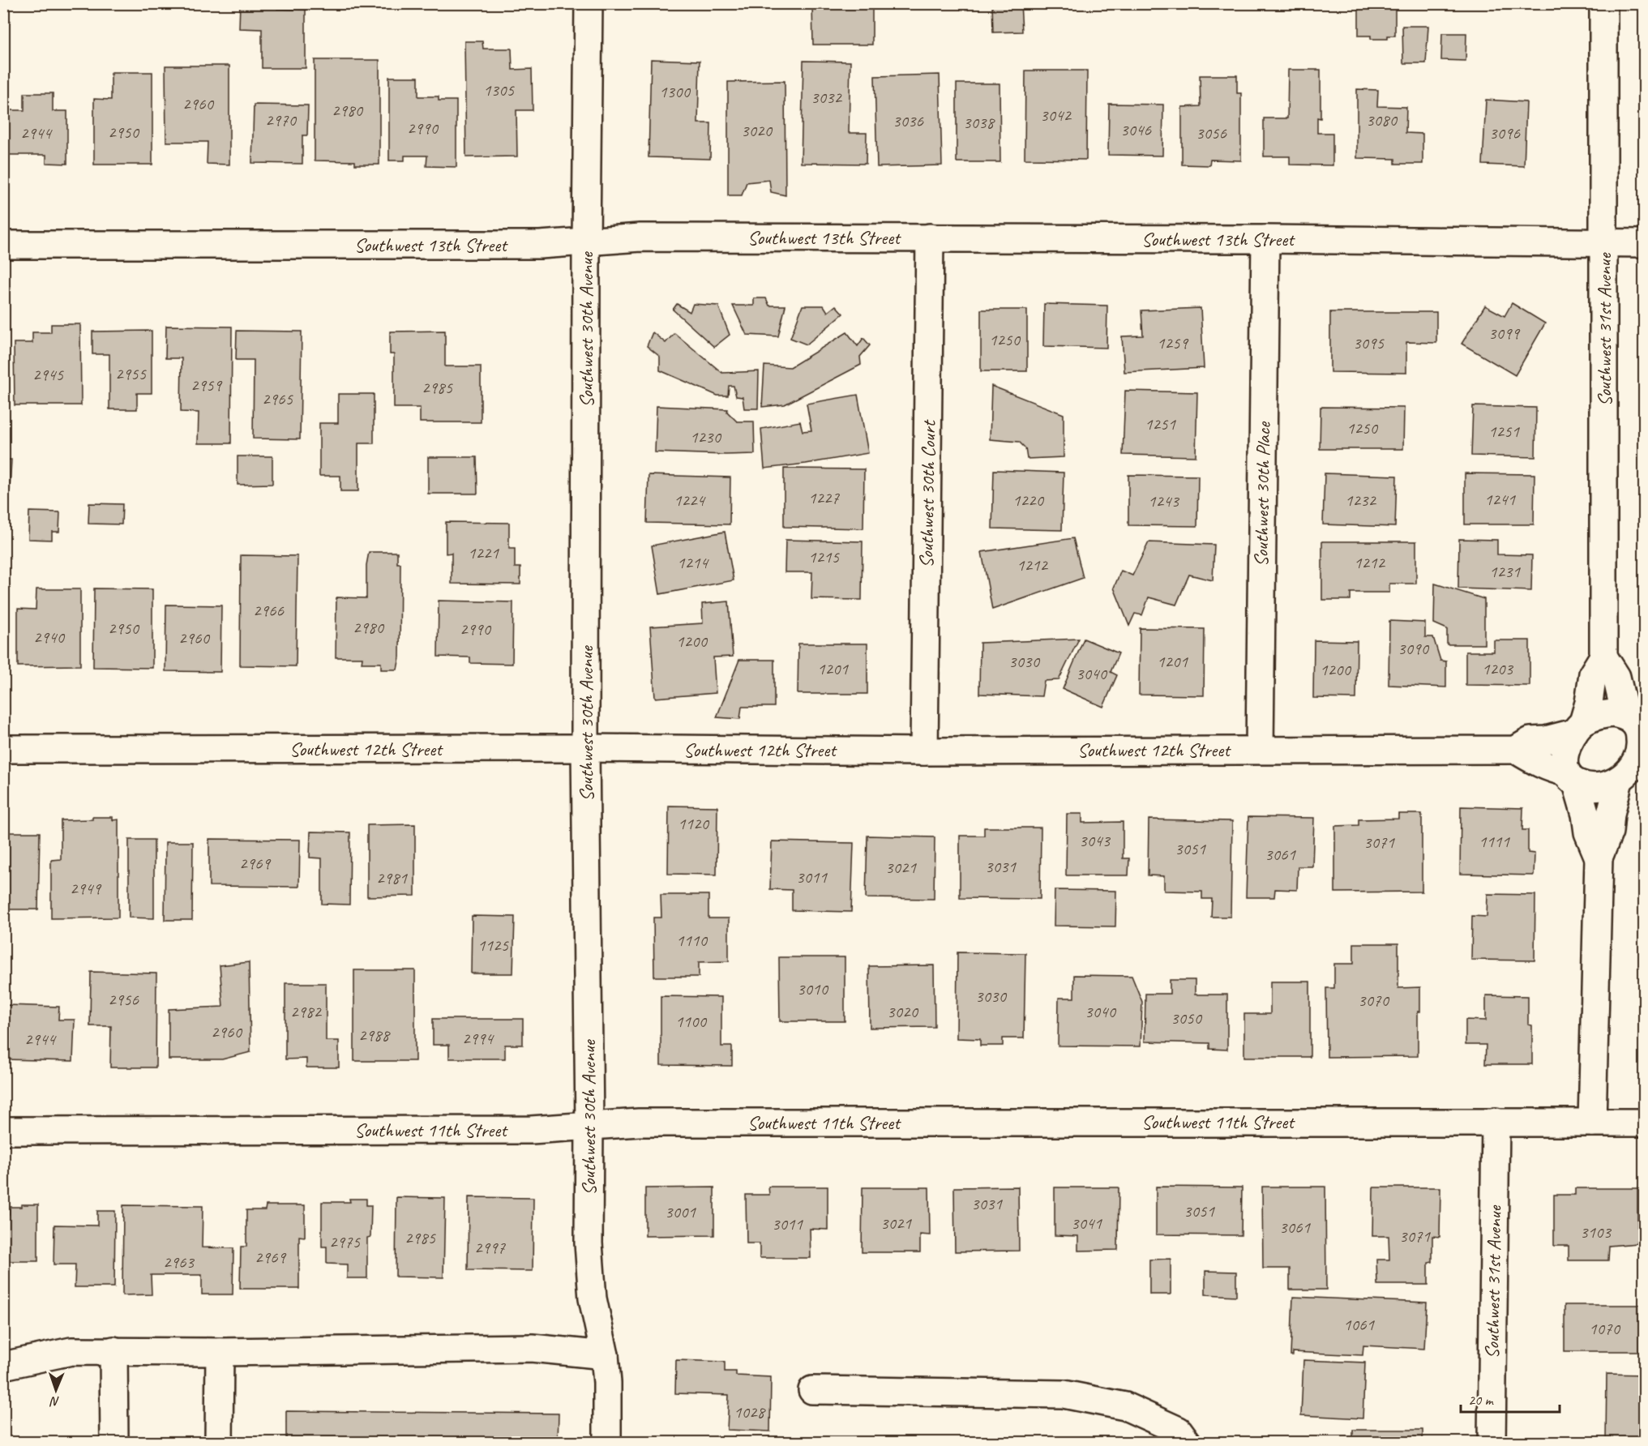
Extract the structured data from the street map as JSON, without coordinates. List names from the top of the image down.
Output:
{
  "streets": {
    "street": [
      "Southwest 13th Street",
      "Southwest 30th Avenue",
      "Southwest 31st Avenue",
      "Southwest 30th Court",
      "Southwest 30th Place",
      "Southwest 12th Street",
      "Southwest 11th Street"
    ]
  },
  "crossings": [
    ["Southwest 13th Street", "Southwest 30th Avenue"],
    ["Southwest 13th Street", "Southwest 31st Avenue"],
    ["Southwest 13th Street", "Southwest 30th Court"],
    ["Southwest 13th Street", "Southwest 30th Place"],
    ["Southwest 30th Avenue", "Southwest 12th Street"],
    ["Southwest 30th Avenue", "Southwest 11th Street"],
    ["Southwest 31st Avenue", "Southwest 12th Street"],
    ["Southwest 31st Avenue", "Southwest 11th Street"],
    ["Southwest 30th Court", "Southwest 12th Street"],
    ["Southwest 30th Place", "Southwest 12th Street"]
  ],
  "house_numbers": [
    "1305",
    "1300",
    "3032",
    "2960",
    "2980",
    "3042",
    "2970",
    "3080",
    "3036",
    "3038",
    "2990",
    "3046",
    "3020",
    "2950",
    "2944",
    "3056",
    "3096",
    "3099",
    "1250",
    "1259",
    "3095",
    "2955",
    "2945",
    "2959",
    "2985",
    "2965",
    "1251",
    "1250",
    "1251",
    "1230",
    "1227",
    "1241",
    "1224",
    "1220",
    "1232",
    "1243",
    "1221",
    "1215",
    "1214",
    "1212",
    "1212",
    "1231",
    "2966",
    "2980",
    "2950",
    "2990",
    "2940",
    "2960",
    "1200",
    "3090",
    "3030",
    "1201",
    "1201",
    "1203",
    "1200",
    "3040",
    "1120",
    "3043",
    "1111",
    "3071",
    "3051",
    "3061",
    "2969",
    "3031",
    "3021",
    "3011",
    "2981",
    "2949",
    "1110",
    "1125",
    "3010",
    "3030",
    "2956",
    "3070",
    "2982",
    "3020",
    "3040",
    "3050",
    "1100",
    "2960",
    "2988",
    "2994",
    "2944",
    "3031",
    "3051",
    "3001",
    "3021",
    "3041",
    "3011",
    "3061",
    "3103",
    "3071",
    "2985",
    "2975",
    "2997",
    "2969",
    "2963",
    "1061",
    "1070",
    "1028"
  ],
  "scale_bar": "20 m",
  "north": "bottom"
}
